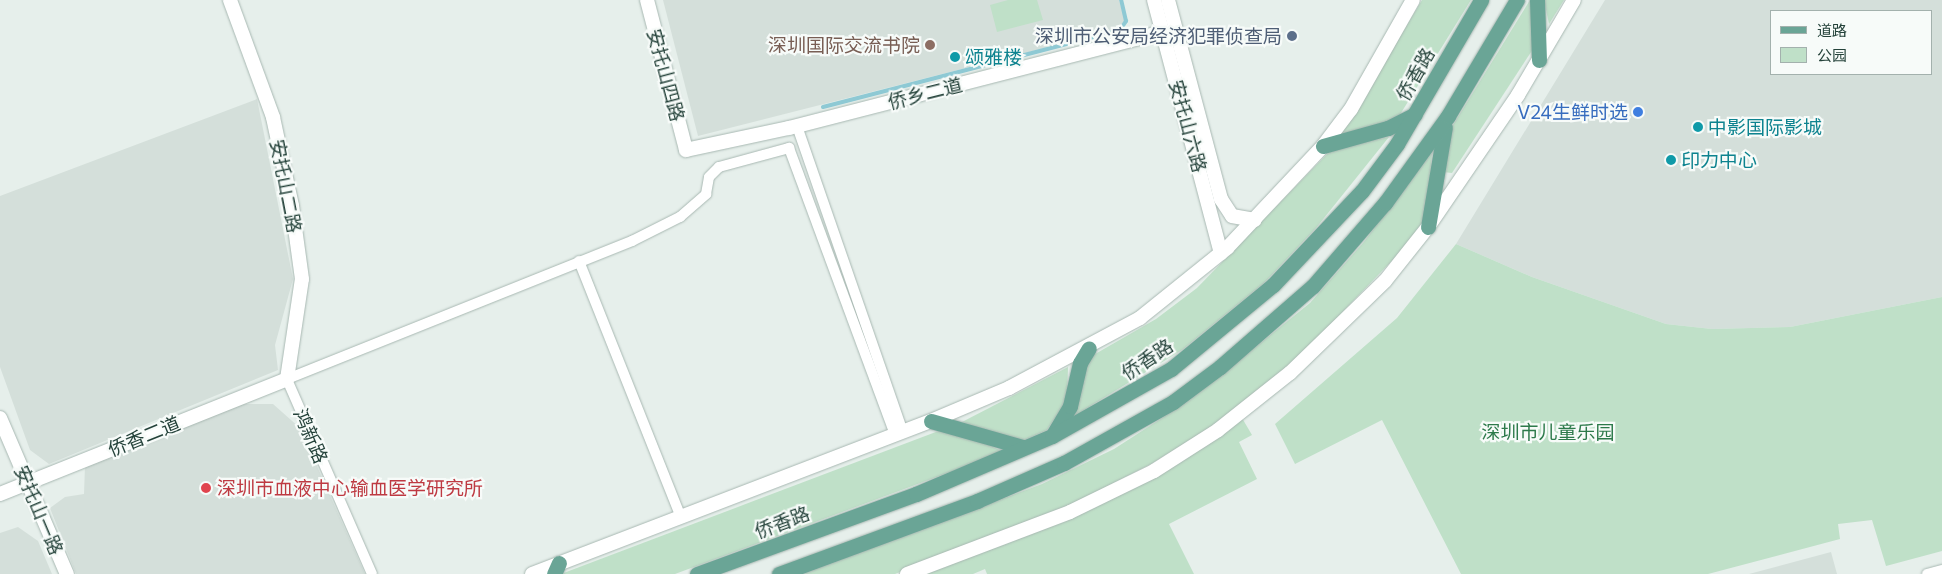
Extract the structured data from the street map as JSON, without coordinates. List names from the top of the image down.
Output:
{
  "streets": {
    "main road": ["侨香路"],
    "street": [
      "安托山四路",
      "侨乡二道",
      "安托山六路",
      "安托山二路",
      "侨香二道",
      "鸿新路",
      "安托山一路"
    ]
  },
  "crossings": [
    ["安托山四路", "侨乡二道"],
    ["侨乡二道", "安托山六路"],
    ["安托山二路", "侨香二道"],
    ["安托山二路", "鸿新路"],
    ["侨香二道", "鸿新路"],
    ["侨香二道", "安托山一路"]
  ],
  "parks": ["深圳市儿童乐园"],
  "places": [
    "深圳市公安局经济犯罪侦查局",
    "深圳国际交流书院",
    "颂雅楼",
    "V24生鲜时选",
    "中影国际影城",
    "印力中心",
    "深圳市血液中心输血医学研究所"
  ],
  "legend": ["道路", "公园"]
}
